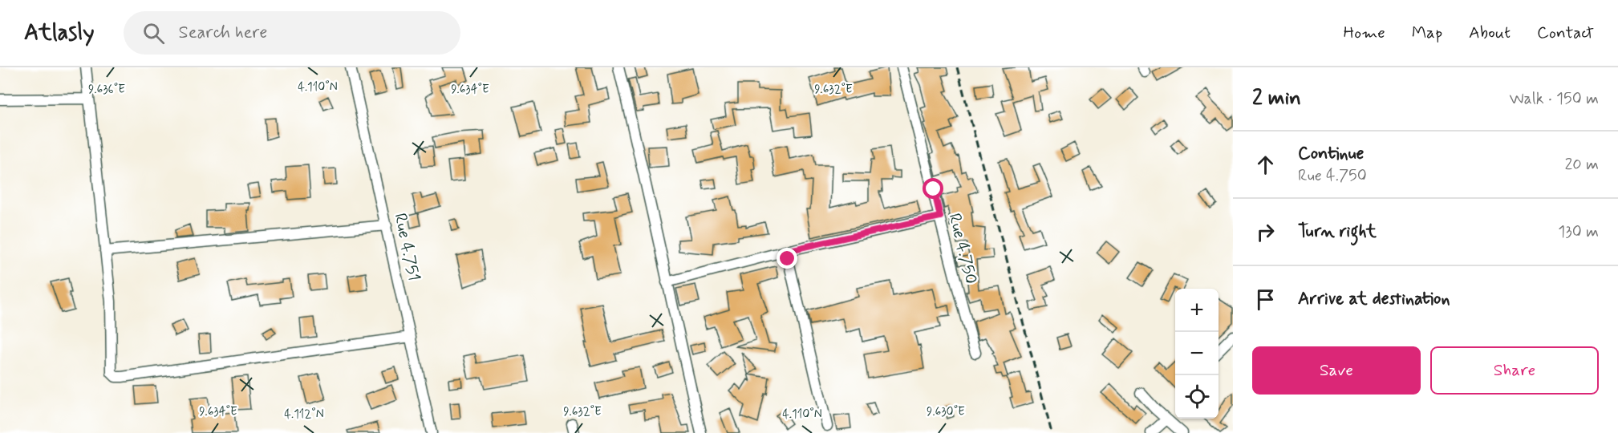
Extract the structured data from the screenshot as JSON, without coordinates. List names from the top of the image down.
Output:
{
  "streets": {
    "street": ["Rue 4.751", "Rue 4.750"]
  },
  "page": {
    "header": "Atlasly",
    "search": "Search here",
    "nav": [
      "Home",
      "Map",
      "About",
      "Contact"
    ],
    "heading": ["2 min", "Walk · 150 m"],
    "list": [
      ["Continue", "Rue 4.750", "20 m"],
      ["Turn right", "130 m"],
      "Arrive at destination"
    ],
    "map_buttons": ["+", "−"],
    "buttons": ["Save", "Share"]
  },
  "coordinates": [
    "4.110°N",
    "9.634°E",
    "9.632°E",
    "9.636°E",
    "9.630°E",
    "4.112°N"
  ]
}
